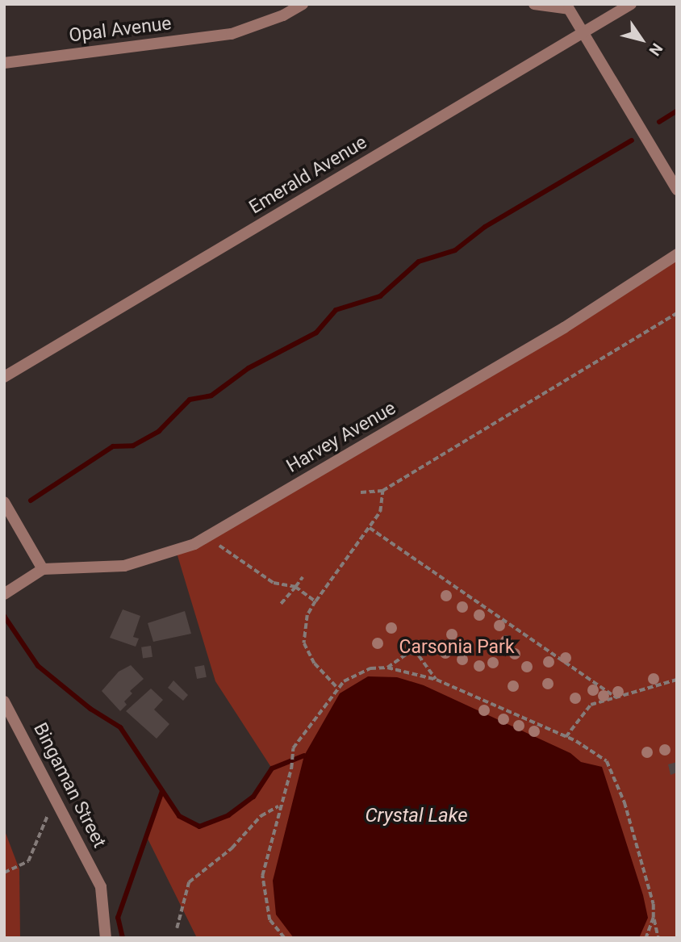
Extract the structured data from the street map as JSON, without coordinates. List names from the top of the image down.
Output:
{
  "streets": {
    "street": [
      "Opal Avenue",
      "Emerald Avenue",
      "Harvey Avenue",
      "Bingaman Street"
    ]
  },
  "water": ["Crystal Lake"],
  "parks": ["Carsonia Park"],
  "north": "bottom right"
}
